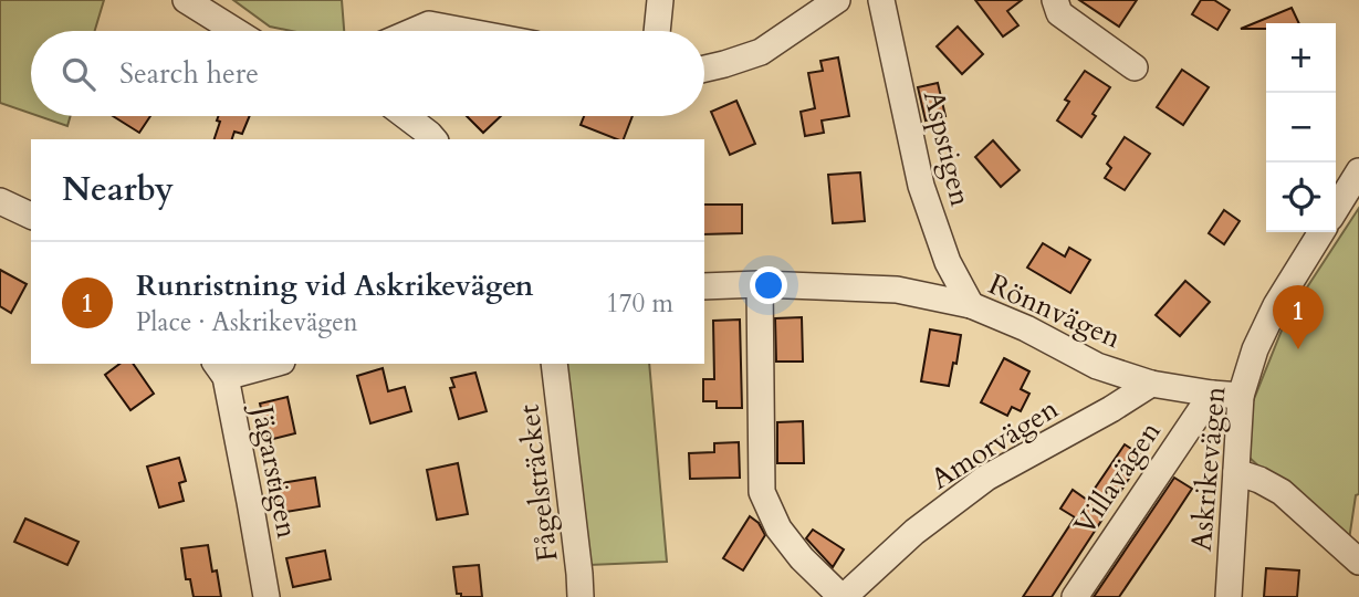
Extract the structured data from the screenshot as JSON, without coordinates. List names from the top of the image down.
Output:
{
  "streets": {
    "street": [
      "Aspstigen",
      "Rönnvägen",
      "Amorvägen",
      "Askrikevägen",
      "Jägarstigen",
      "Villavägen",
      "Fågelsträcket"
    ]
  },
  "crossings": [
    ["Aspstigen", "Rönnvägen"],
    ["Rönnvägen", "Amorvägen"],
    ["Rönnvägen", "Askrikevägen"],
    ["Rönnvägen", "Villavägen"]
  ],
  "page": {
    "map_buttons": ["+", "−"],
    "search": "Search here",
    "heading": "Nearby",
    "list": [
      {
        "mark": "1",
        "name": "Runristning vid Askrikevägen",
        "note": "Place · Askrikevägen",
        "value": "170 m"
      }
    ],
    "pins": "1"
  }
}
